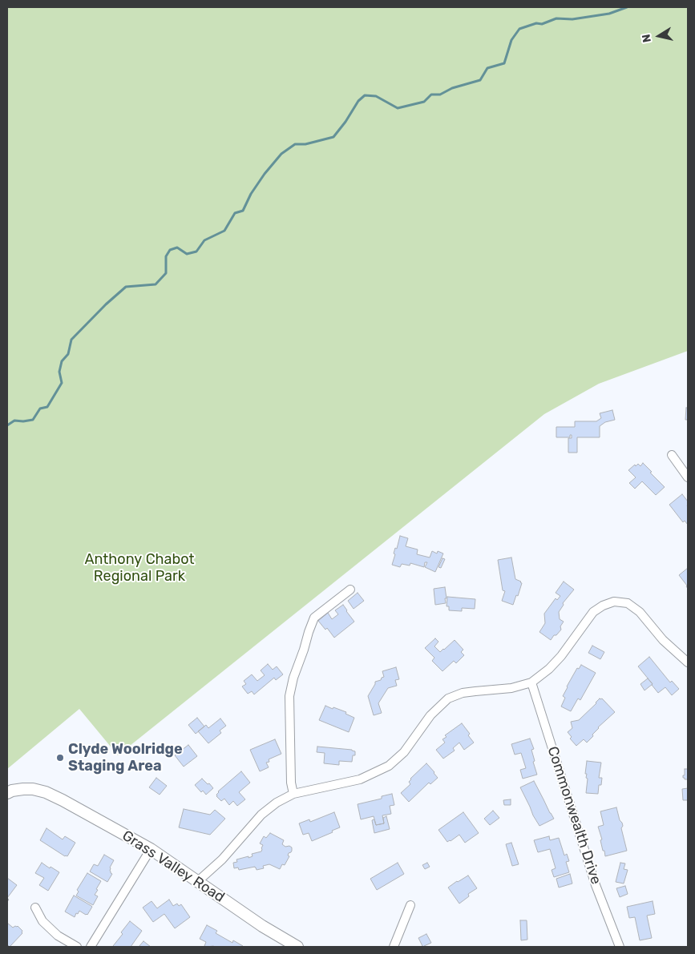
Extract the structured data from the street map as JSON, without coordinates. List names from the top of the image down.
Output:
{
  "streets": {
    "main road": ["Grass Valley Road"],
    "street": ["Commonwealth Drive"]
  },
  "parks": ["Anthony Chabot Regional Park"],
  "places": ["Clyde Woolridge Staging Area"],
  "north": "left"
}
